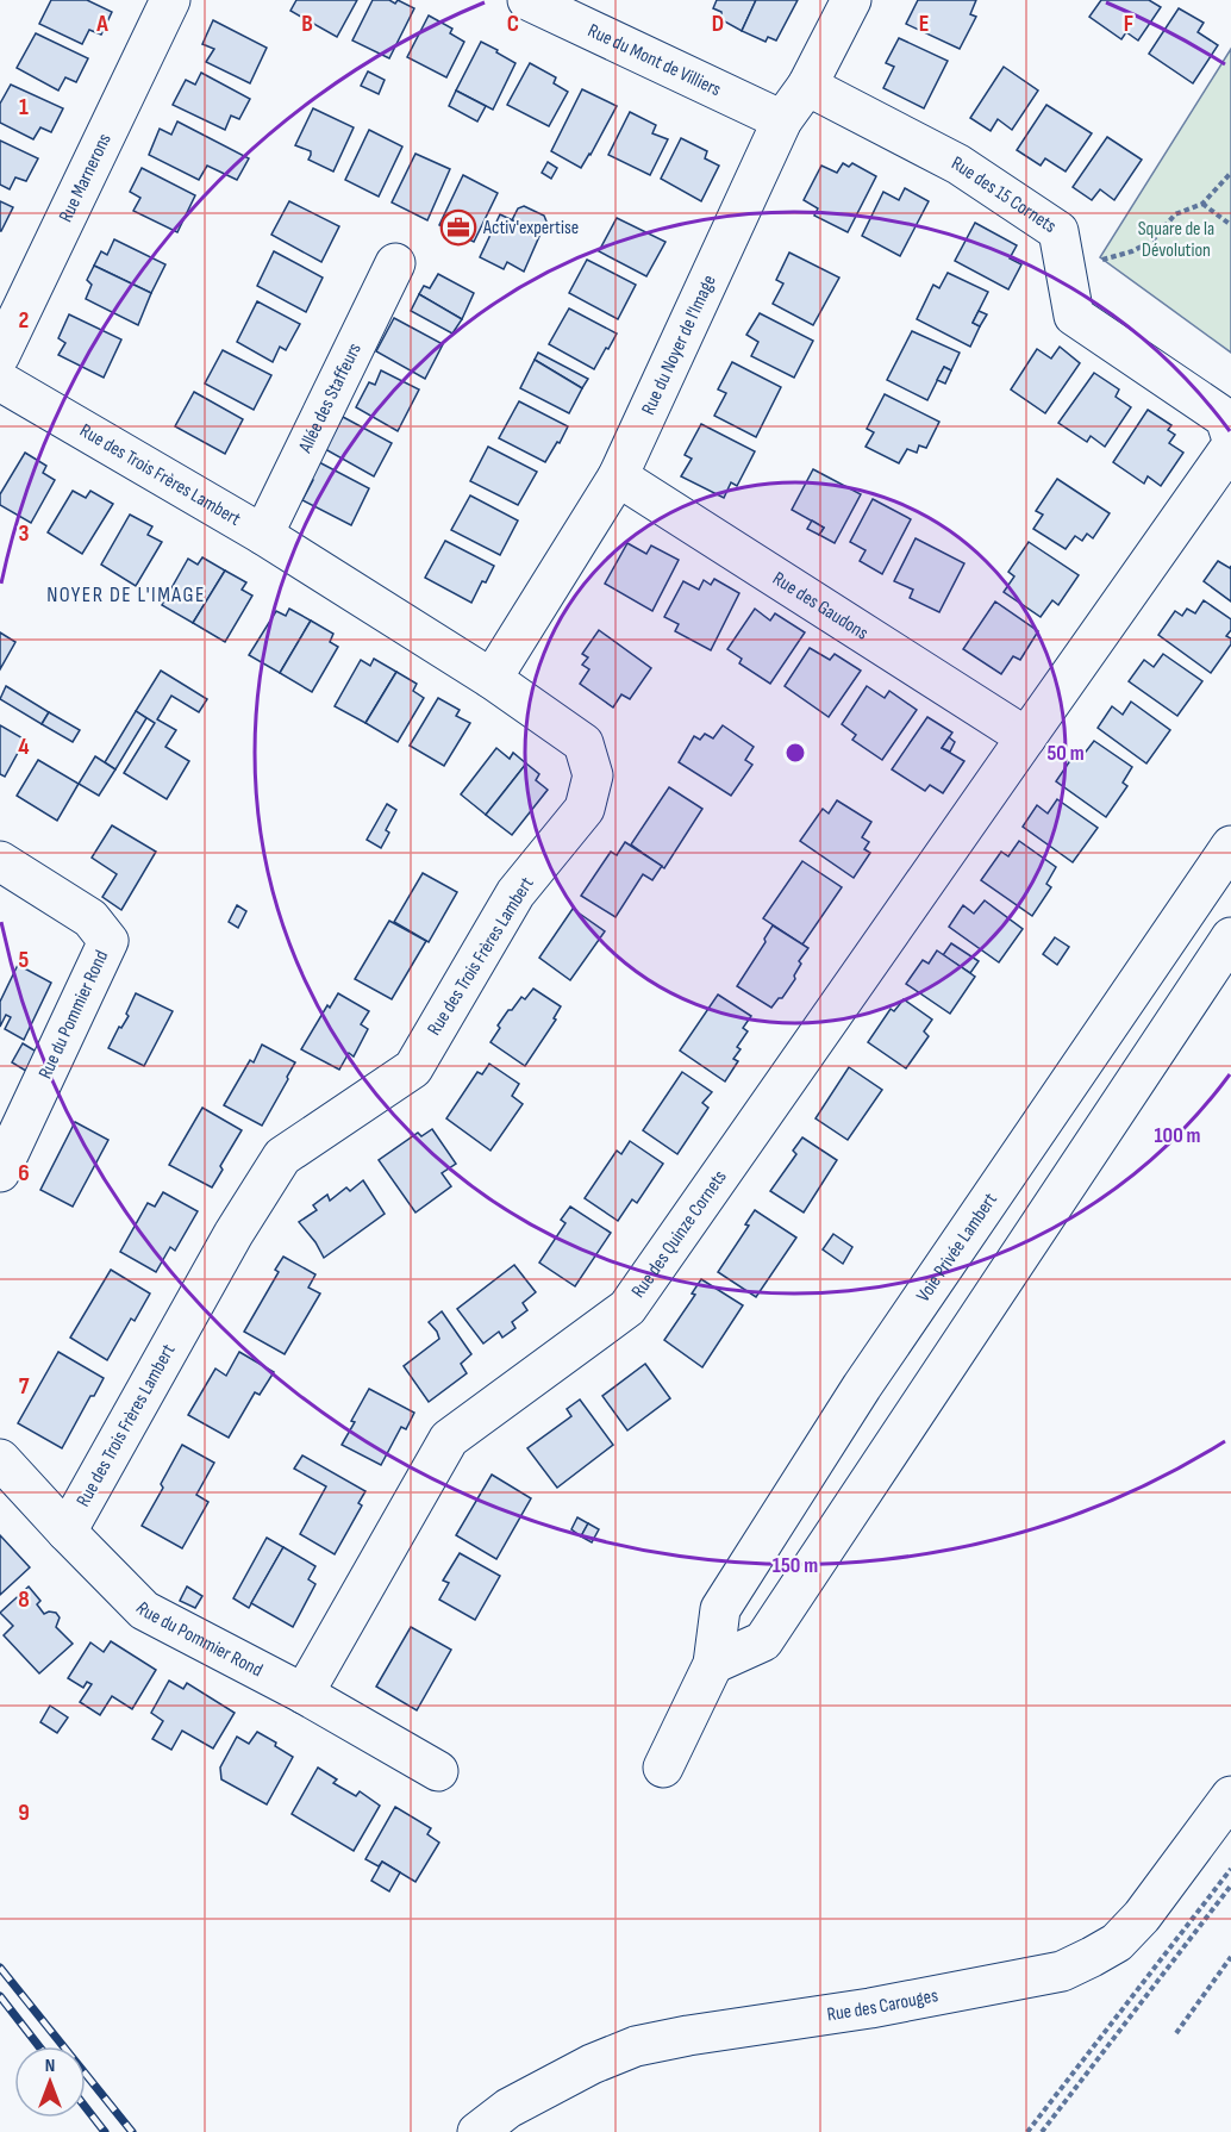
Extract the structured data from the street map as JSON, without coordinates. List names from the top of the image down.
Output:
{
  "streets": {
    "street": [
      "Rue du Mont de Villiers",
      "Rue Marnerons",
      "Rue des 15 Cornets",
      "Rue du Noyer de l'Image",
      "Allée des Staffeurs",
      "Rue des Trois Frères Lambert",
      "Rue des Gaudons",
      "Rue du Pommier Rond",
      "Rue des Quinze Cornets",
      "Voie Privée Lambert",
      "Rue des Carouges"
    ]
  },
  "crossings": [
    ["Rue du Mont de Villiers", "Rue du Noyer de l'Image"],
    ["Rue des 15 Cornets", "Rue du Noyer de l'Image"],
    ["Rue du Noyer de l'Image", "Rue des Trois Frères Lambert"],
    ["Rue du Noyer de l'Image", "Rue des Gaudons"],
    ["Allée des Staffeurs", "Rue des Trois Frères Lambert"],
    ["Rue des Trois Frères Lambert", "Rue du Pommier Rond"],
    ["Rue des Gaudons", "Rue des Quinze Cornets"],
    ["Rue du Pommier Rond", "Rue des Quinze Cornets"]
  ],
  "districts": ["NOYER DE L'IMAGE"],
  "parks": ["Square de la Dévolution"],
  "places": {
    "office": ["Activ'expertise"]
  },
  "north": "top",
  "grid": {
    "columns": [
      "A",
      "B",
      "C",
      "D",
      "E",
      "F"
    ],
    "rows": [
      "1",
      "2",
      "3",
      "4",
      "5",
      "6",
      "7",
      "8",
      "9"
    ]
  },
  "rings": ["50 m", "100 m", "150 m"]
}
